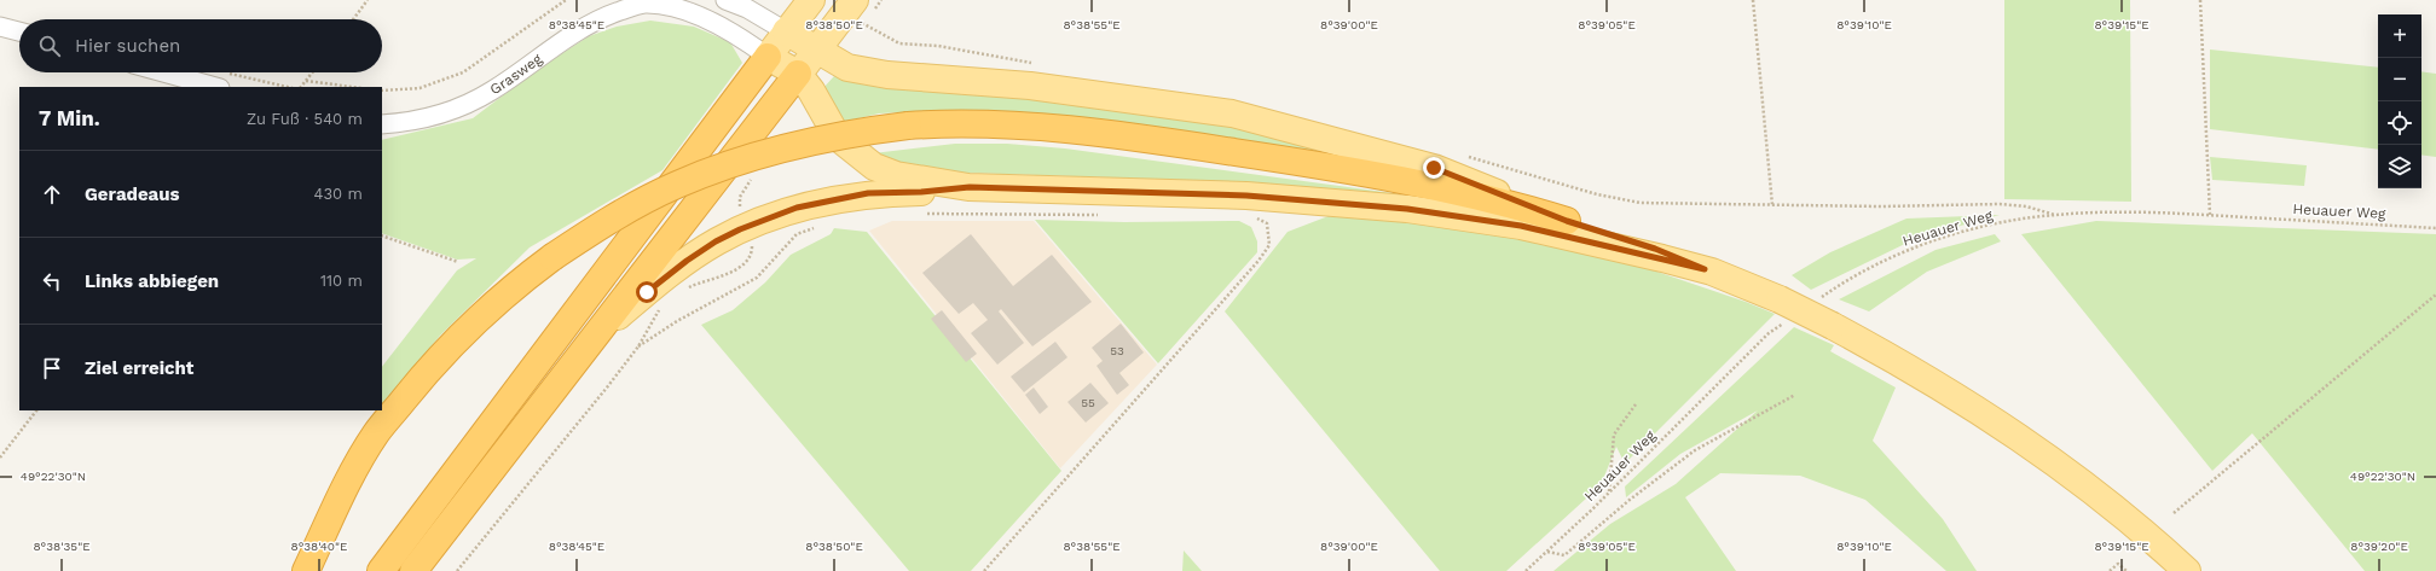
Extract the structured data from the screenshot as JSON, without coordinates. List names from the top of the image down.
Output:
{
  "streets": {
    "street": ["Grasweg"],
    "path": ["Heuauer Weg"]
  },
  "house_numbers": ["53", "55"],
  "page": {
    "map_buttons": ["+", "−"],
    "search": "Hier suchen",
    "heading": ["7 Min.", "Zu Fuß · 540 m"],
    "list": [
      ["Geradeaus", "430 m"],
      ["Links abbiegen", "110 m"],
      "Ziel erreicht"
    ]
  },
  "coordinates": [
    "8°38'45\"E",
    "8°38'50\"E",
    "8°38'55\"E",
    "8°39'00\"E",
    "8°39'05\"E",
    "8°39'10\"E",
    "8°39'15\"E",
    "49°22'30\"N",
    "8°38'35\"E",
    "8°38'40\"E",
    "8°39'20\"E"
  ]
}
